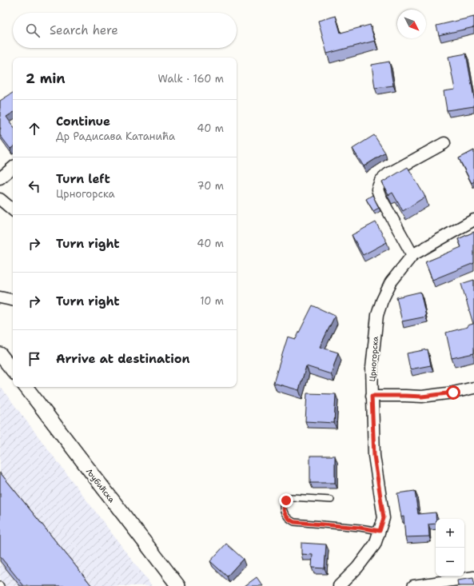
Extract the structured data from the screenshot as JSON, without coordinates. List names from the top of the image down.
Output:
{
  "streets": {
    "street": ["Црногорска", "Љубићска"]
  },
  "north": "bottom right",
  "page": {
    "search": "Search here",
    "heading": ["2 min", "Walk · 160 m"],
    "list": [
      ["Continue", "Др Радисава Катанића", "40 m"],
      ["Turn left", "Црногорска", "70 m"],
      ["Turn right", "40 m"],
      ["Turn right", "10 m"],
      "Arrive at destination"
    ],
    "map_buttons": ["+", "−"]
  }
}
